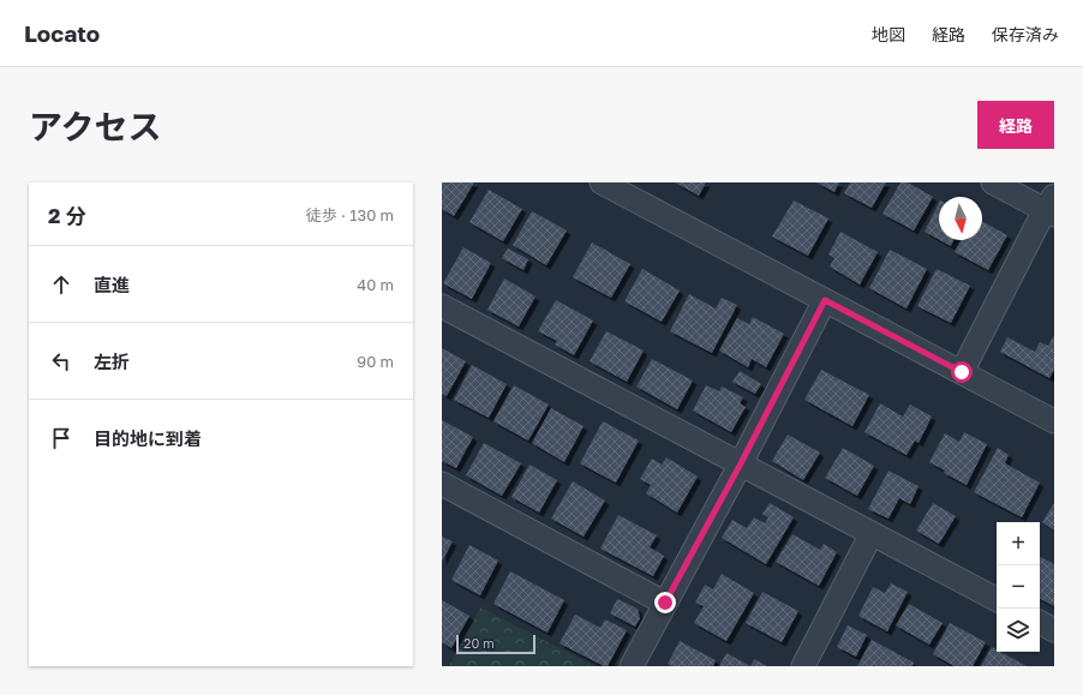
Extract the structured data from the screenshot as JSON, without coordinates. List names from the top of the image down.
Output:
{
  "scale_bar": "20 m",
  "north": "bottom",
  "page": {
    "header": "Locato",
    "nav": ["地図", "経路", "保存済み"],
    "title": "アクセス",
    "buttons": "経路",
    "heading": ["2 分", "徒歩 · 130 m"],
    "list": [
      ["直進", "40 m"],
      ["左折", "90 m"],
      "目的地に到着"
    ],
    "map_buttons": ["+", "−"],
    "scale": "20 m"
  }
}
